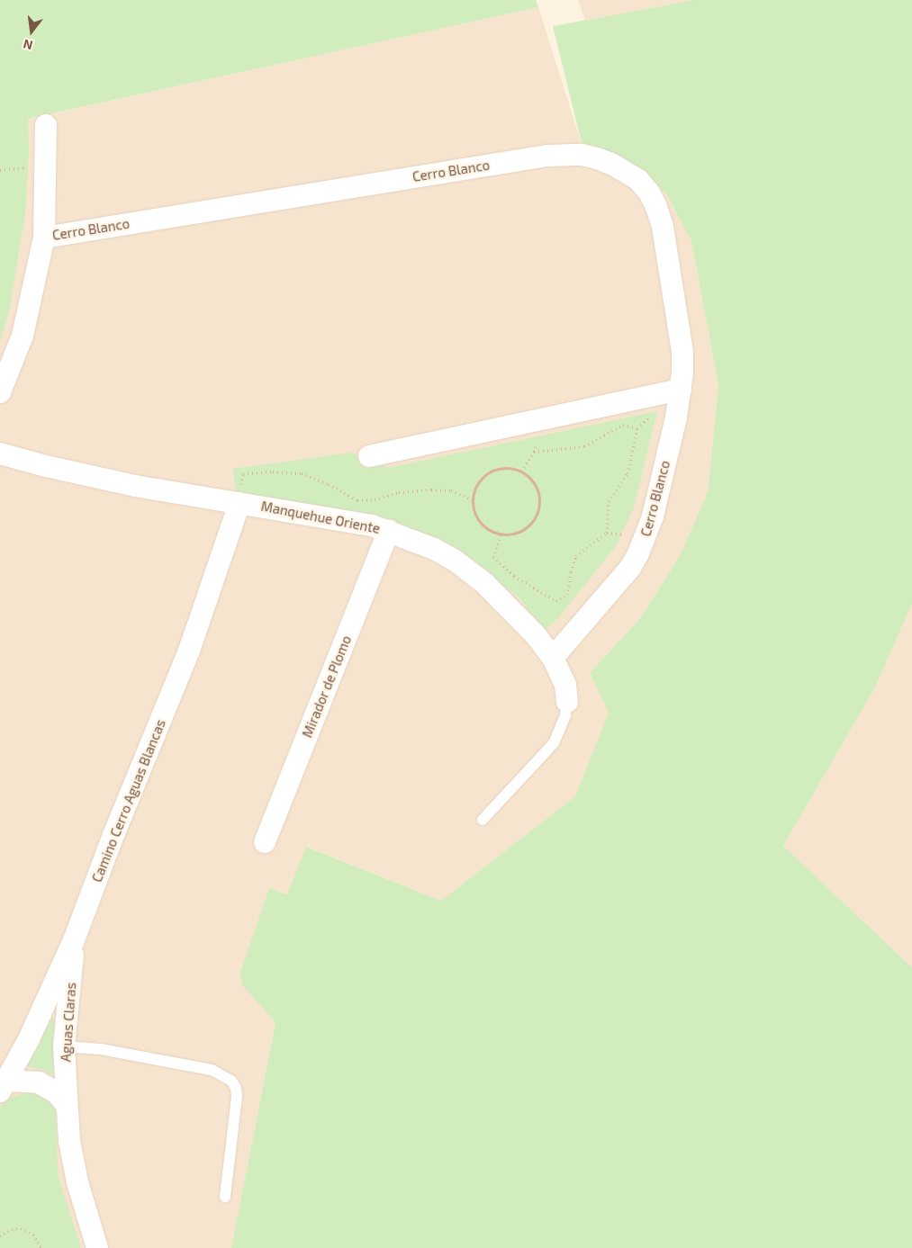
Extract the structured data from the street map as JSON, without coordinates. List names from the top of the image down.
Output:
{
  "streets": {
    "street": [
      "Cerro Blanco",
      "Manquehue Oriente",
      "Mirador de Plomo",
      "Camino Cerro Aguas Blancas",
      "Aguas Claras"
    ]
  },
  "crossings": [
    ["Cerro Blanco", "Manquehue Oriente"],
    ["Manquehue Oriente", "Mirador de Plomo"],
    ["Manquehue Oriente", "Camino Cerro Aguas Blancas"],
    ["Camino Cerro Aguas Blancas", "Aguas Claras"]
  ],
  "north": "bottom"
}
